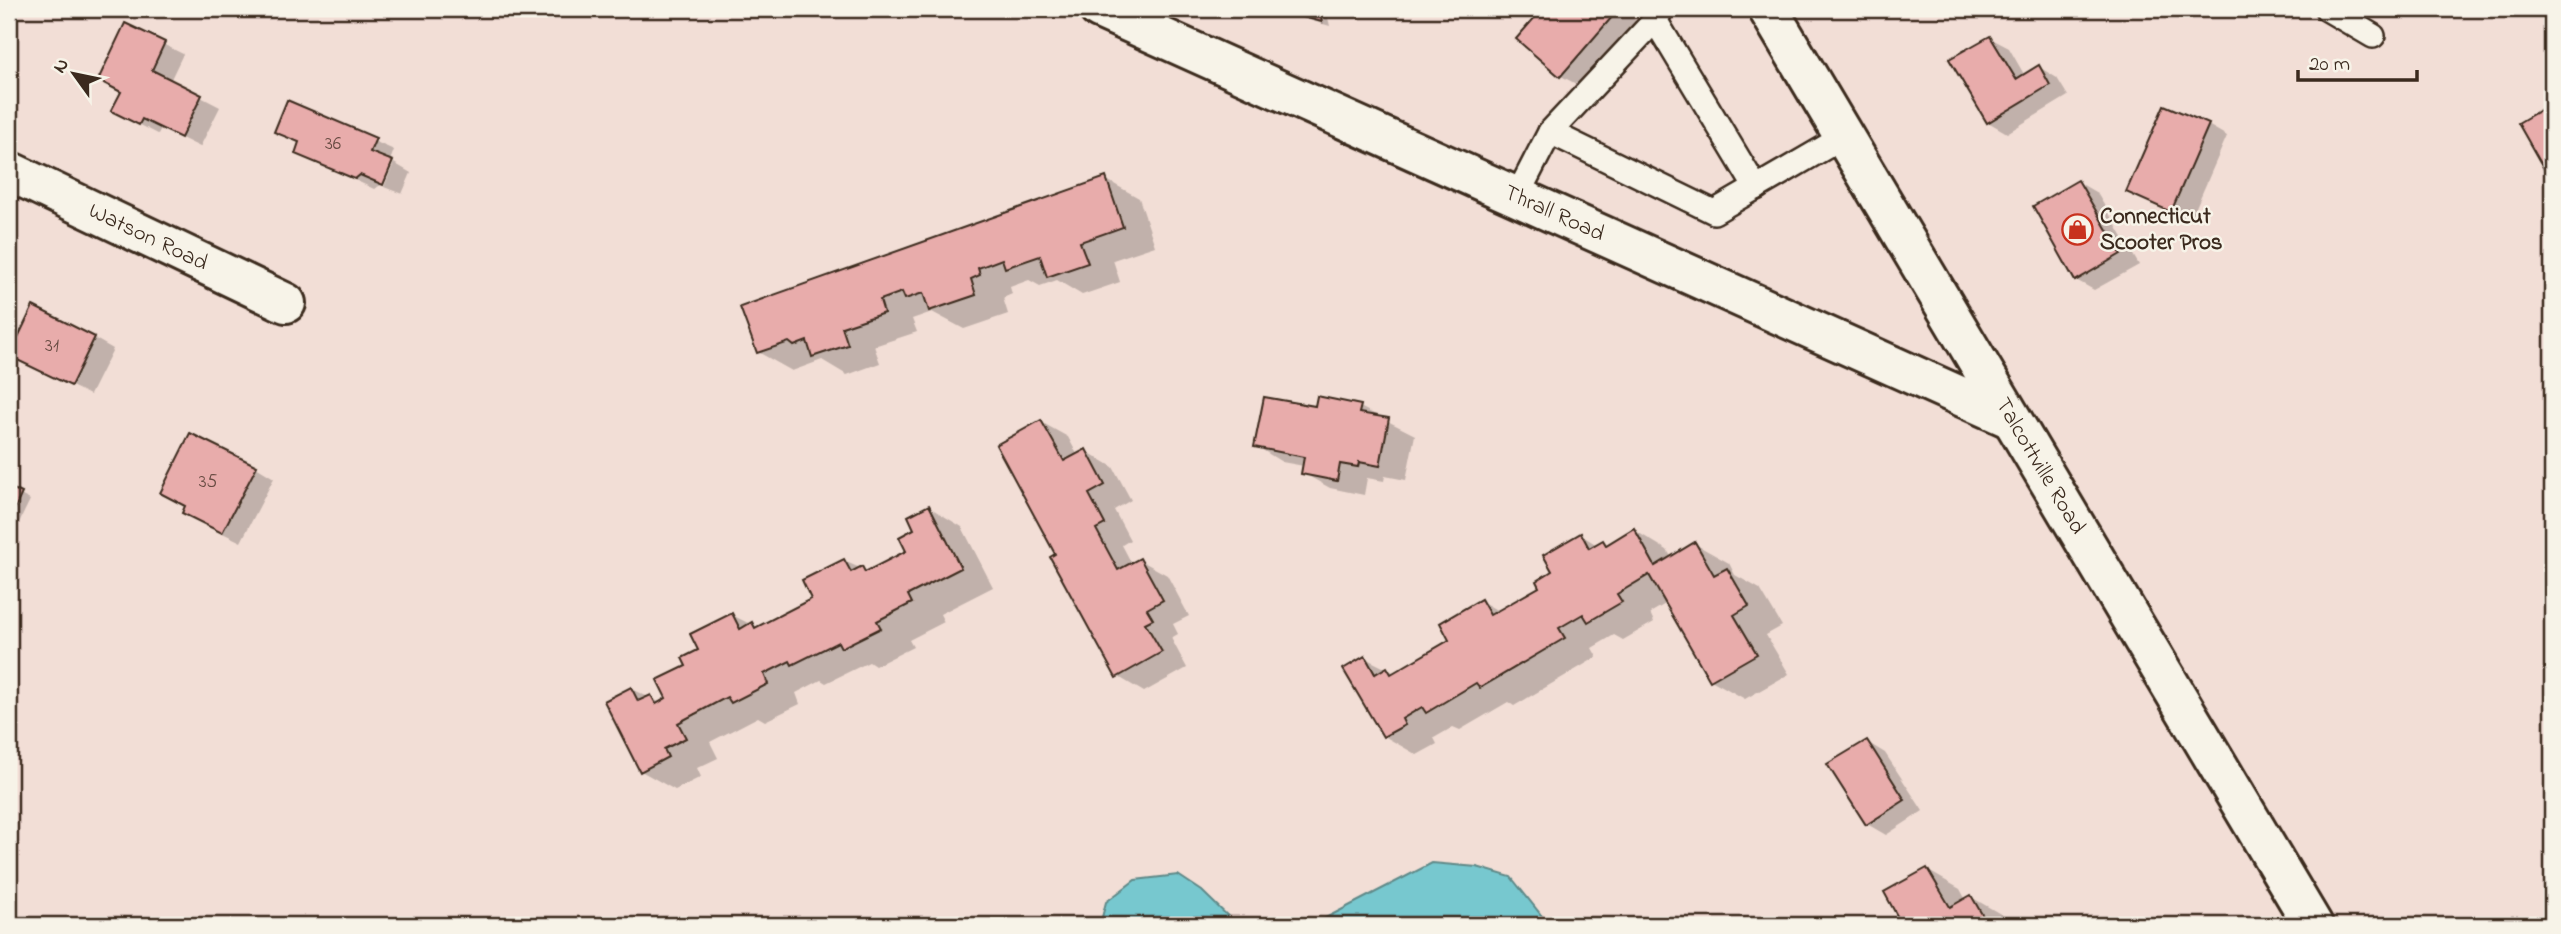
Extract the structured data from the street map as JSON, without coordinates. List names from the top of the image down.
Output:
{
  "streets": {
    "street": ["Thrall Road", "Watson Road", "Talcottville Road"]
  },
  "crossings": [
    ["Thrall Road", "Talcottville Road"]
  ],
  "places": {
    "shop": ["Connecticut Scooter Pros"]
  },
  "house_numbers": ["36", "31", "35"],
  "scale_bar": "20 m",
  "north": "top left"
}
